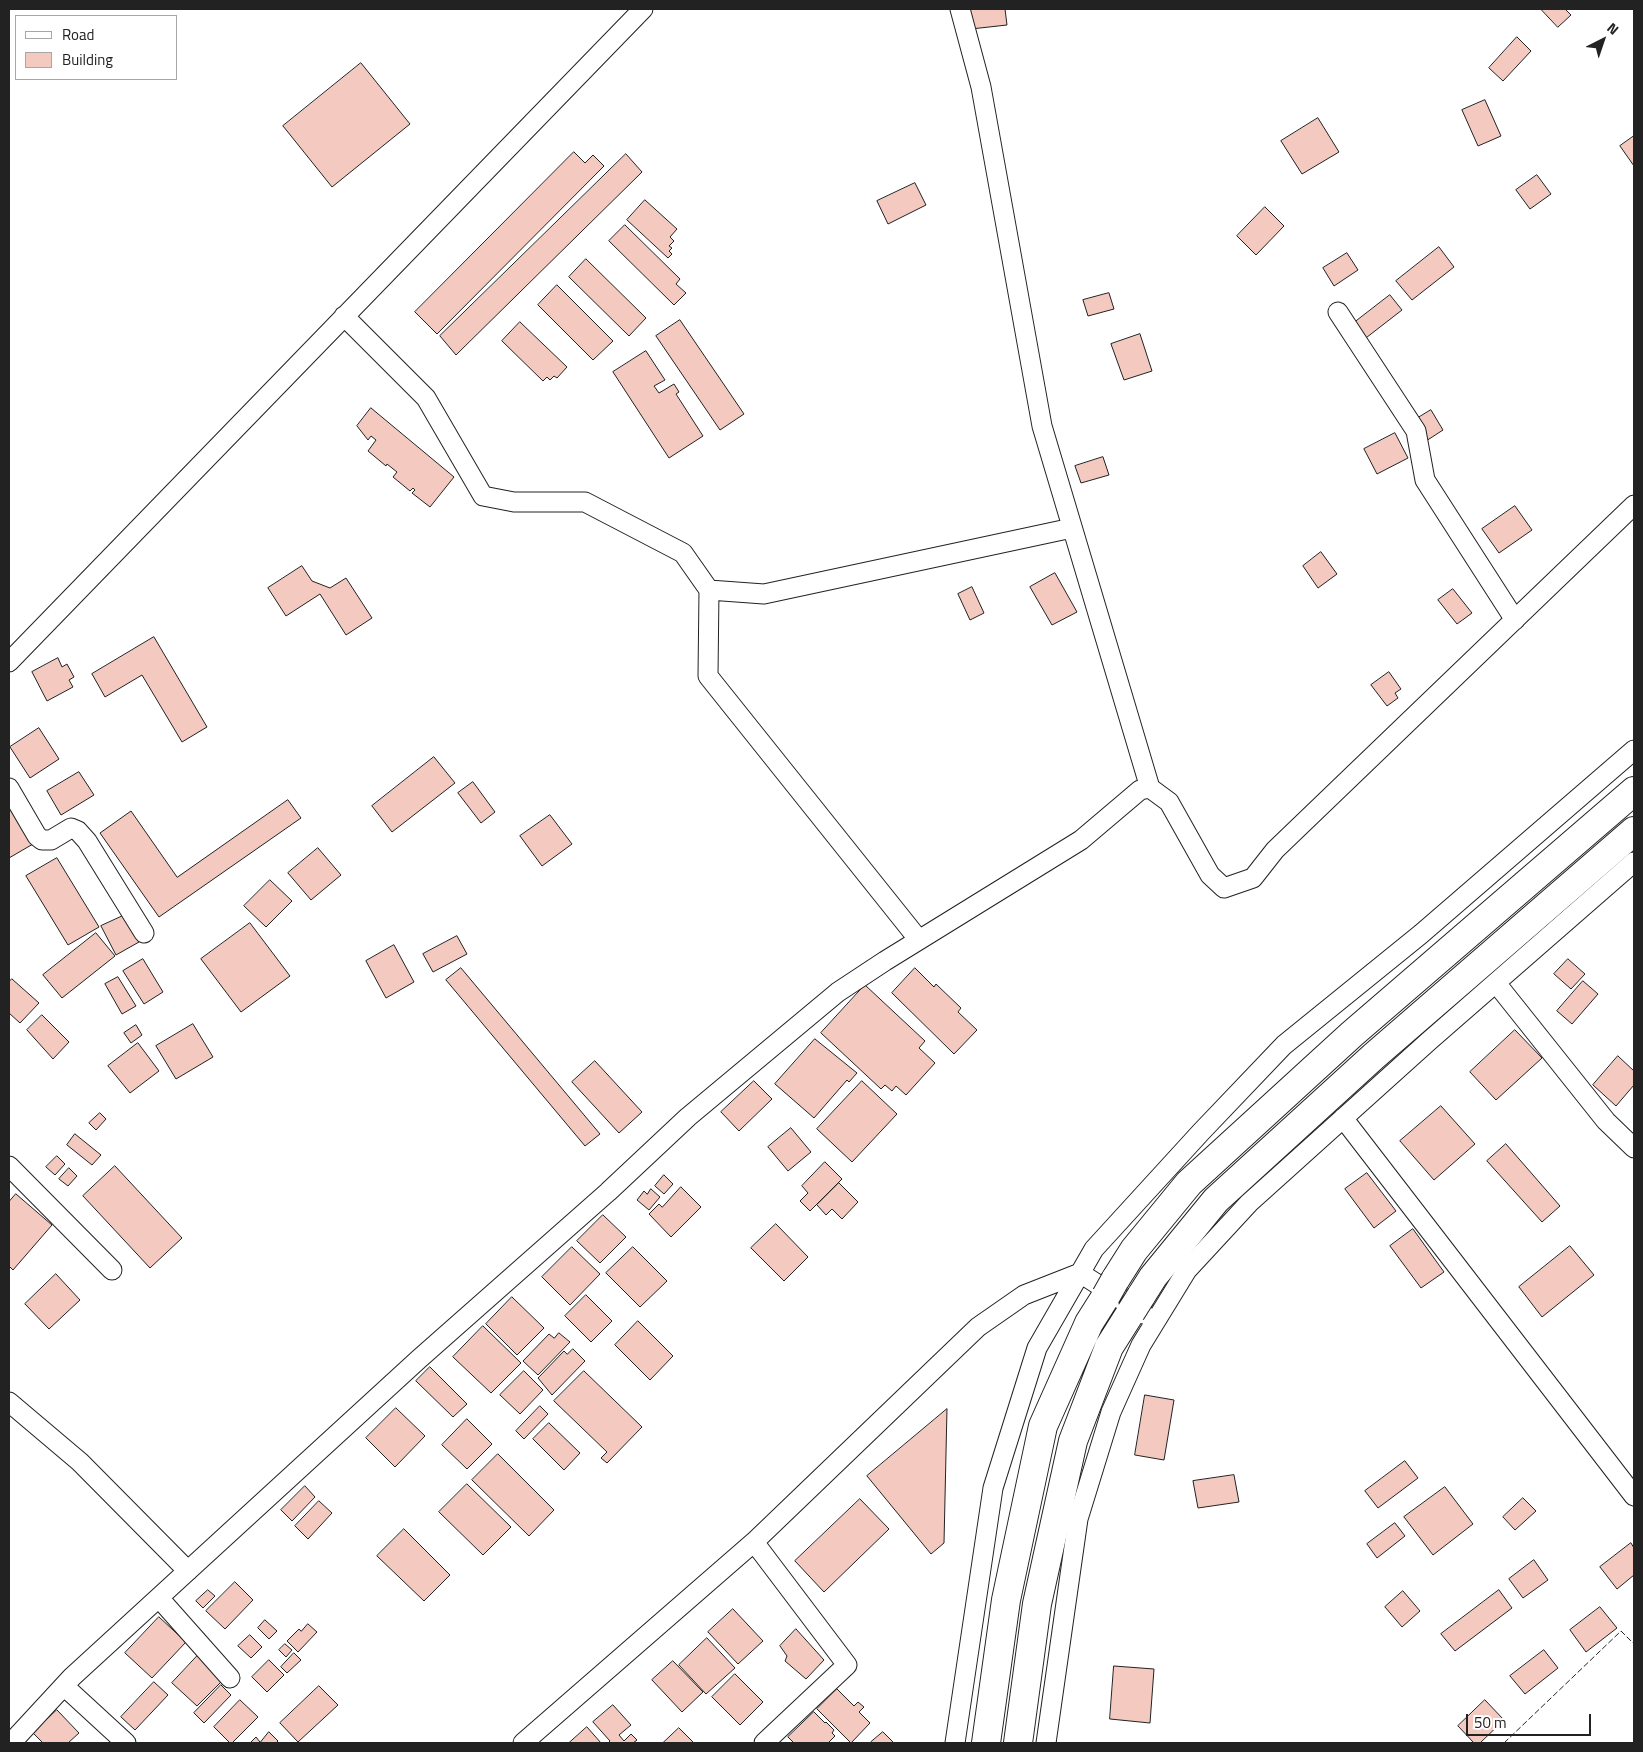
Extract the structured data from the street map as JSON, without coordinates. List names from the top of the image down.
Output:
{
  "legend": ["Road", "Building"],
  "scale_bar": "50 m",
  "north": "top right"
}
